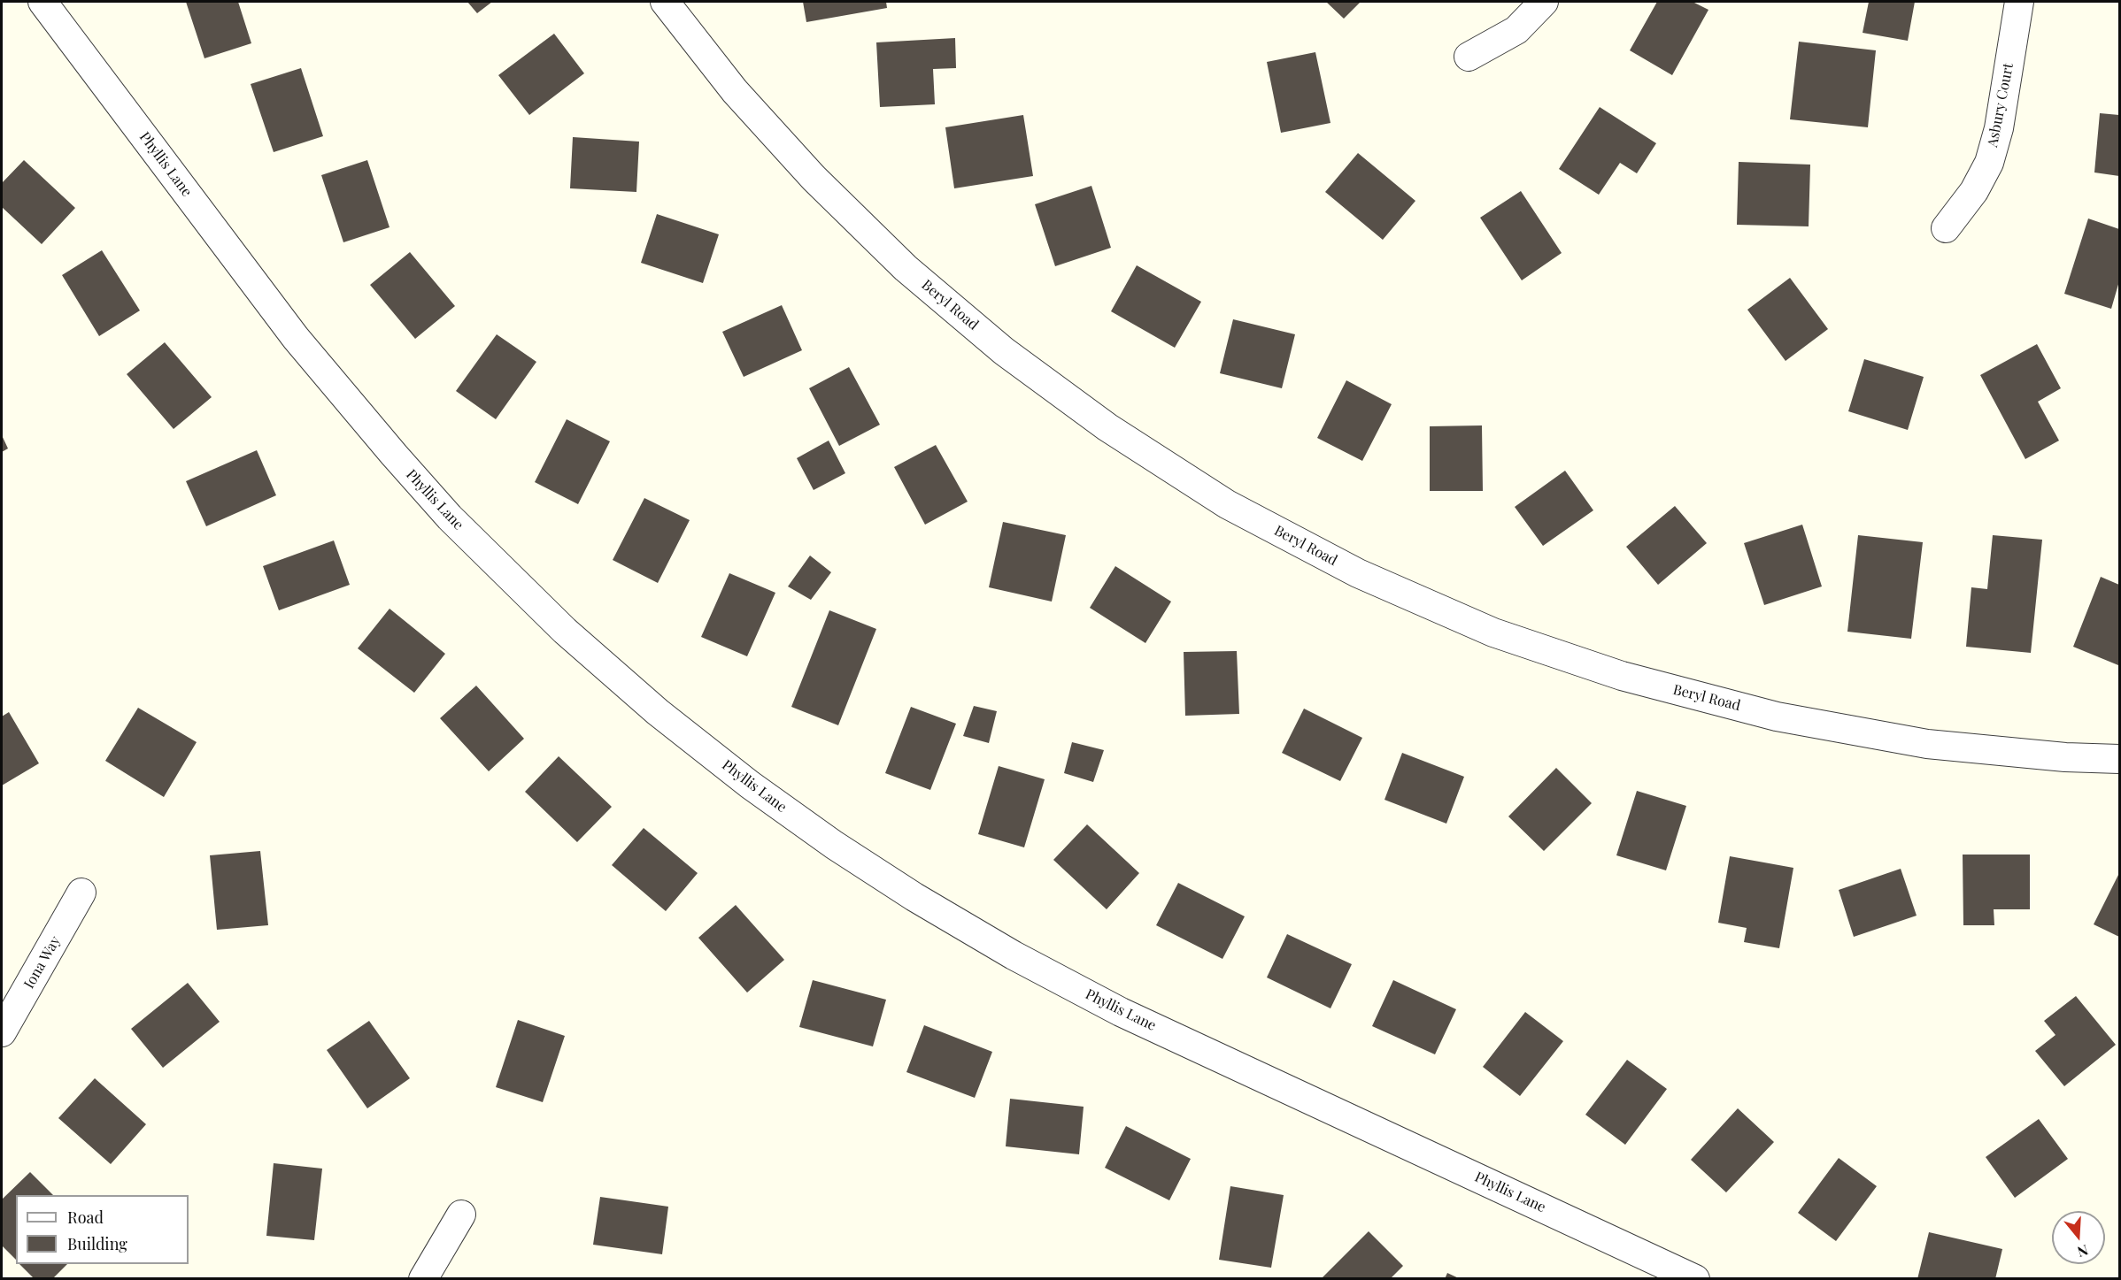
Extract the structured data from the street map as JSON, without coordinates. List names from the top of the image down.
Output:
{
  "streets": {
    "street": [
      "Asbury Court",
      "Phyllis Lane",
      "Beryl Road",
      "Iona Way"
    ]
  },
  "legend": ["Road", "Building"],
  "north": "bottom"
}
